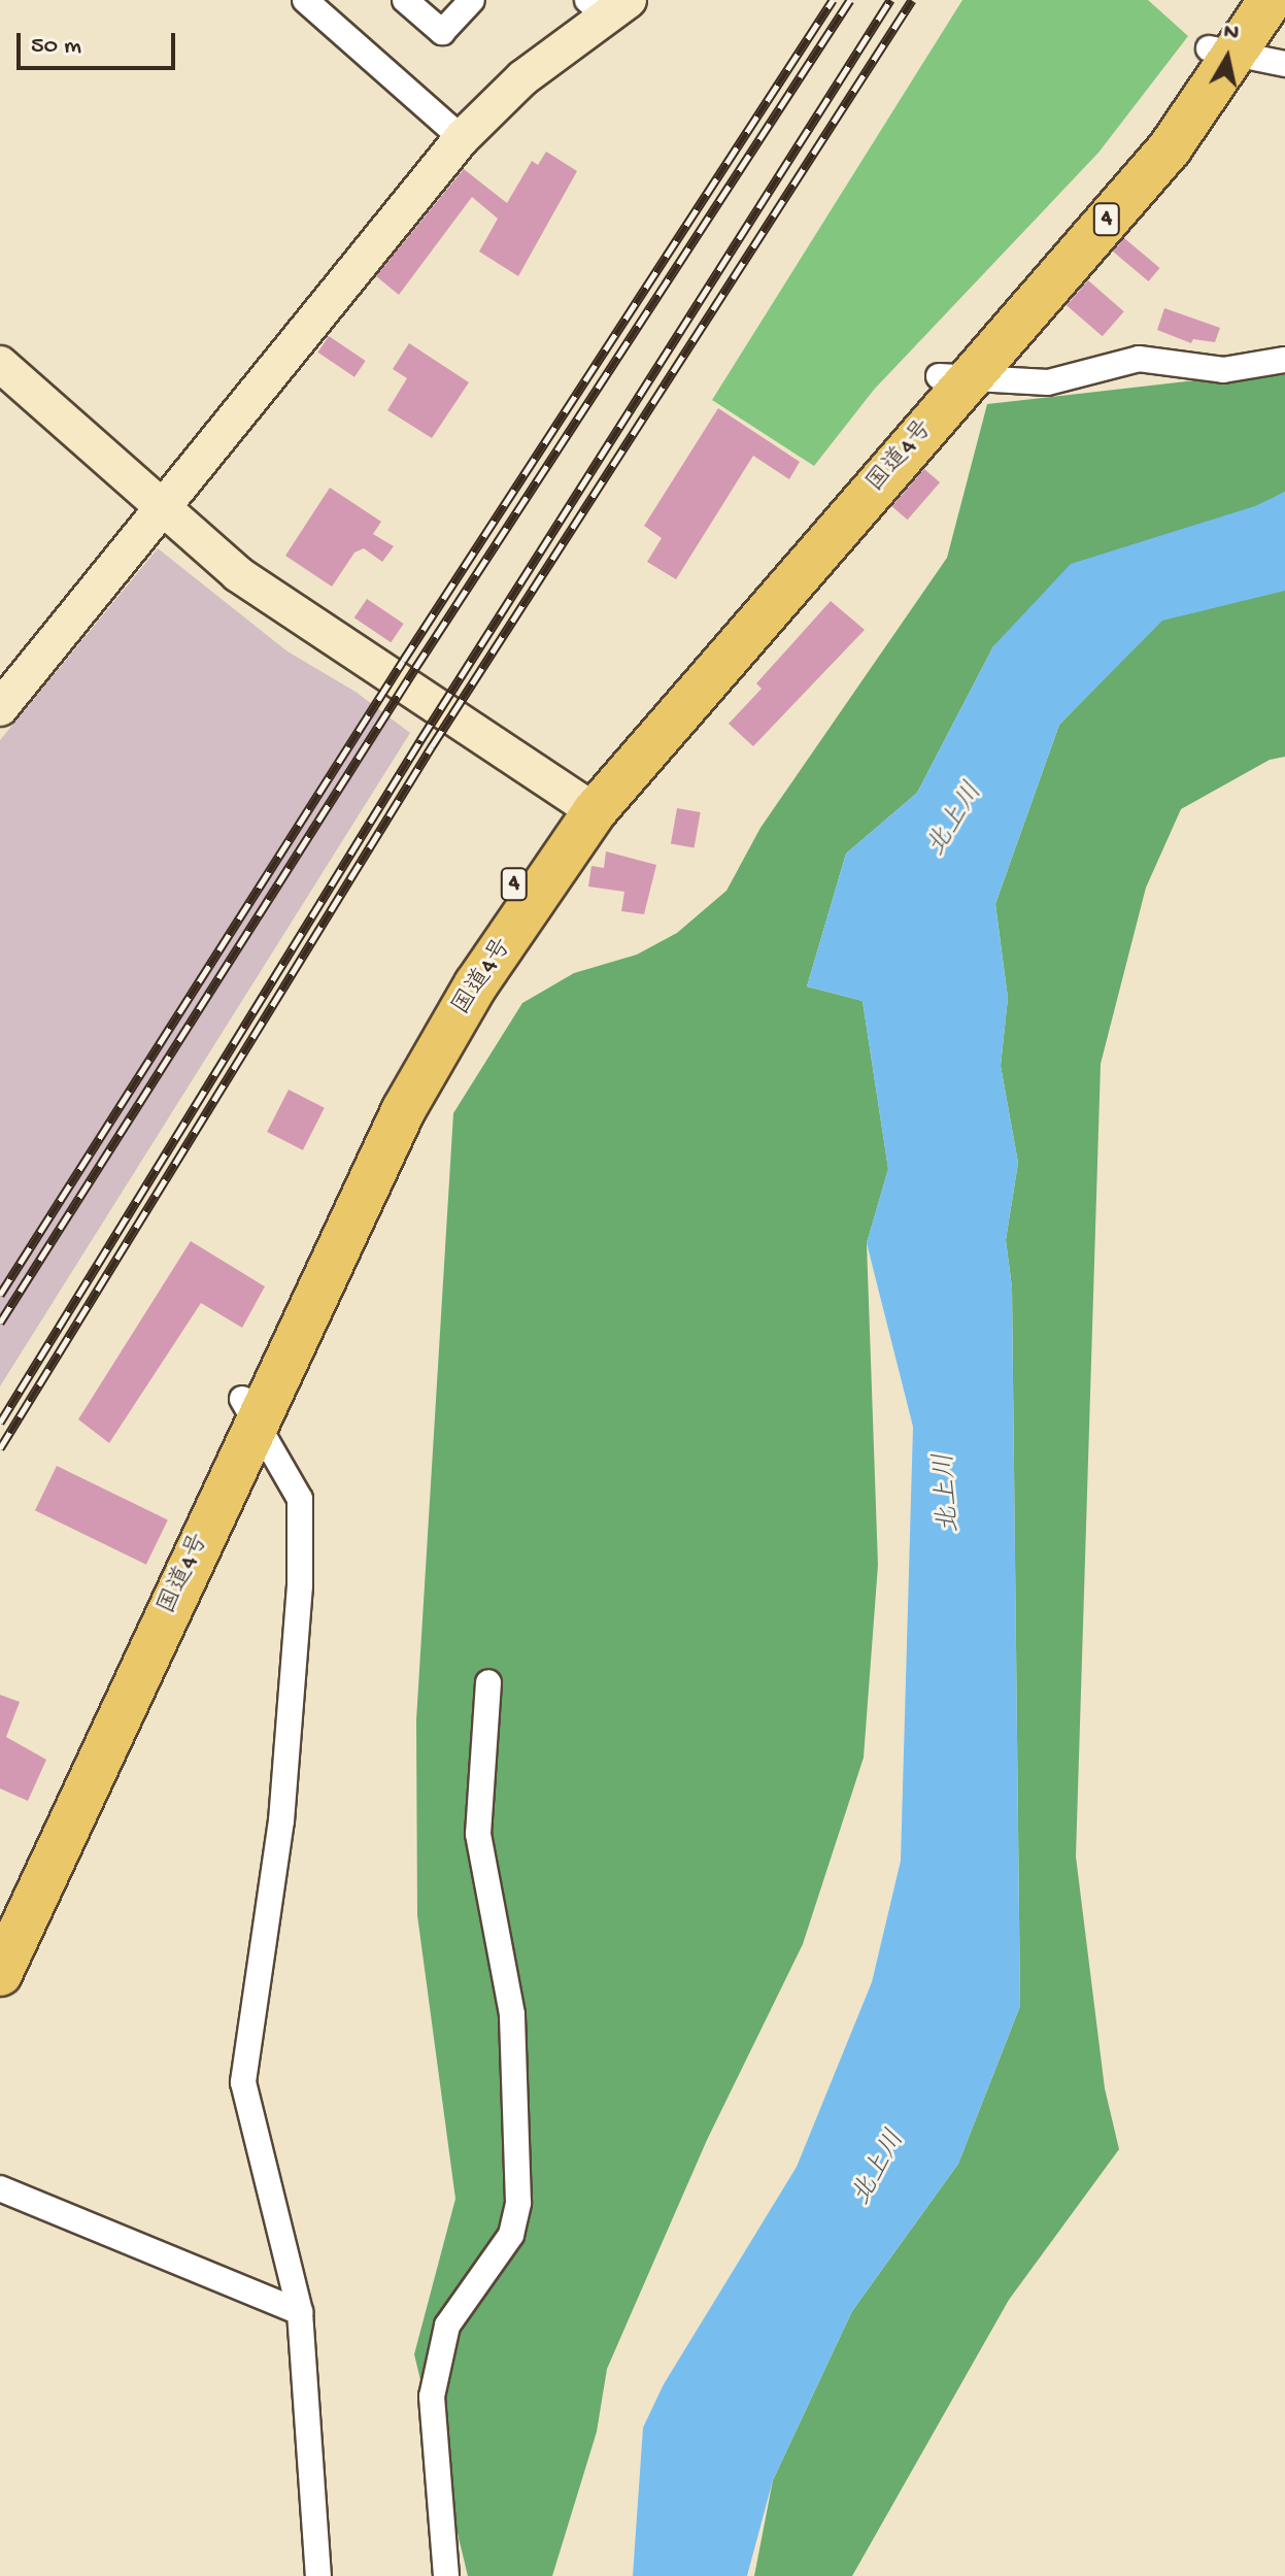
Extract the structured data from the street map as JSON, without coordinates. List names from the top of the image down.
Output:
{
  "streets": {
    "highway": ["4", "国道4号"]
  },
  "water": ["北上川"],
  "scale_bar": "50 m",
  "north": "top"
}
